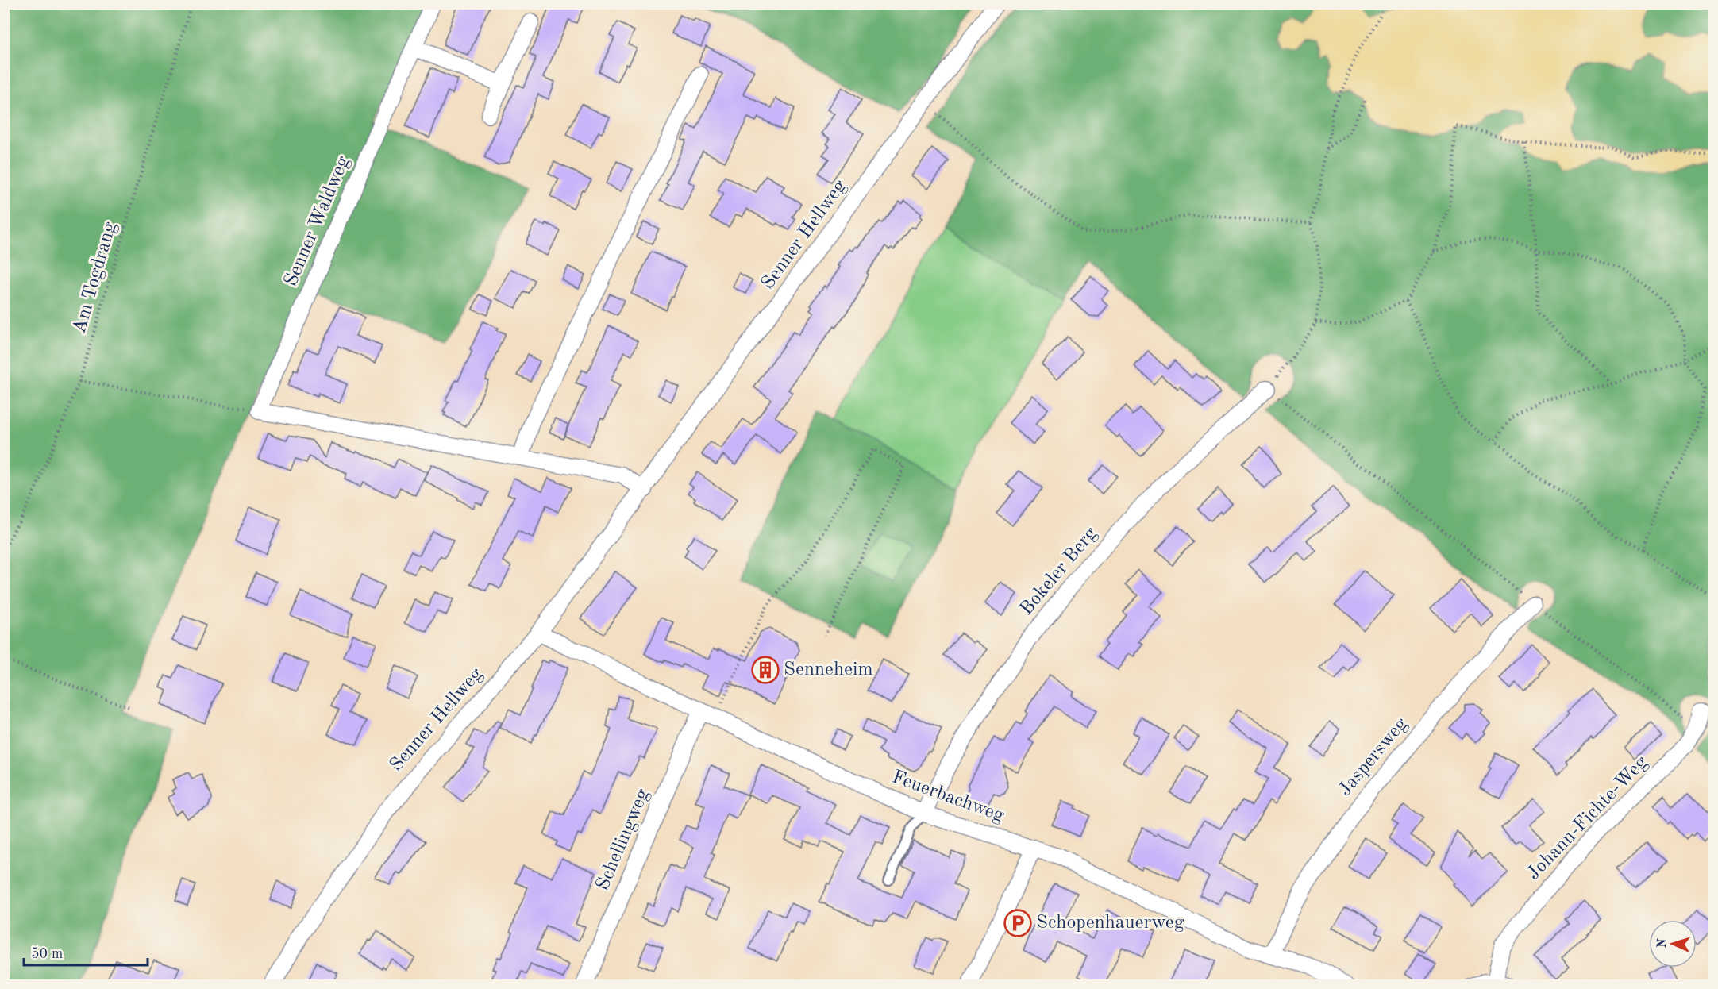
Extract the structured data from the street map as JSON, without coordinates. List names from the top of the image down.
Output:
{
  "streets": {
    "street": [
      "Senner Waldweg",
      "Senner Hellweg",
      "Bokeler Berg",
      "Jaspersweg",
      "Feuerbachweg",
      "Johann-Fichte-Weg",
      "Schellingweg"
    ],
    "path": ["Am Togdrang"]
  },
  "crossings": [
    ["Senner Hellweg", "Feuerbachweg"],
    ["Bokeler Berg", "Feuerbachweg"],
    ["Jaspersweg", "Feuerbachweg"],
    ["Feuerbachweg", "Schellingweg"]
  ],
  "places": {
    "building": ["Senneheim"],
    "parking": ["Schopenhauerweg"]
  },
  "scale_bar": "50 m",
  "north": "left"
}
